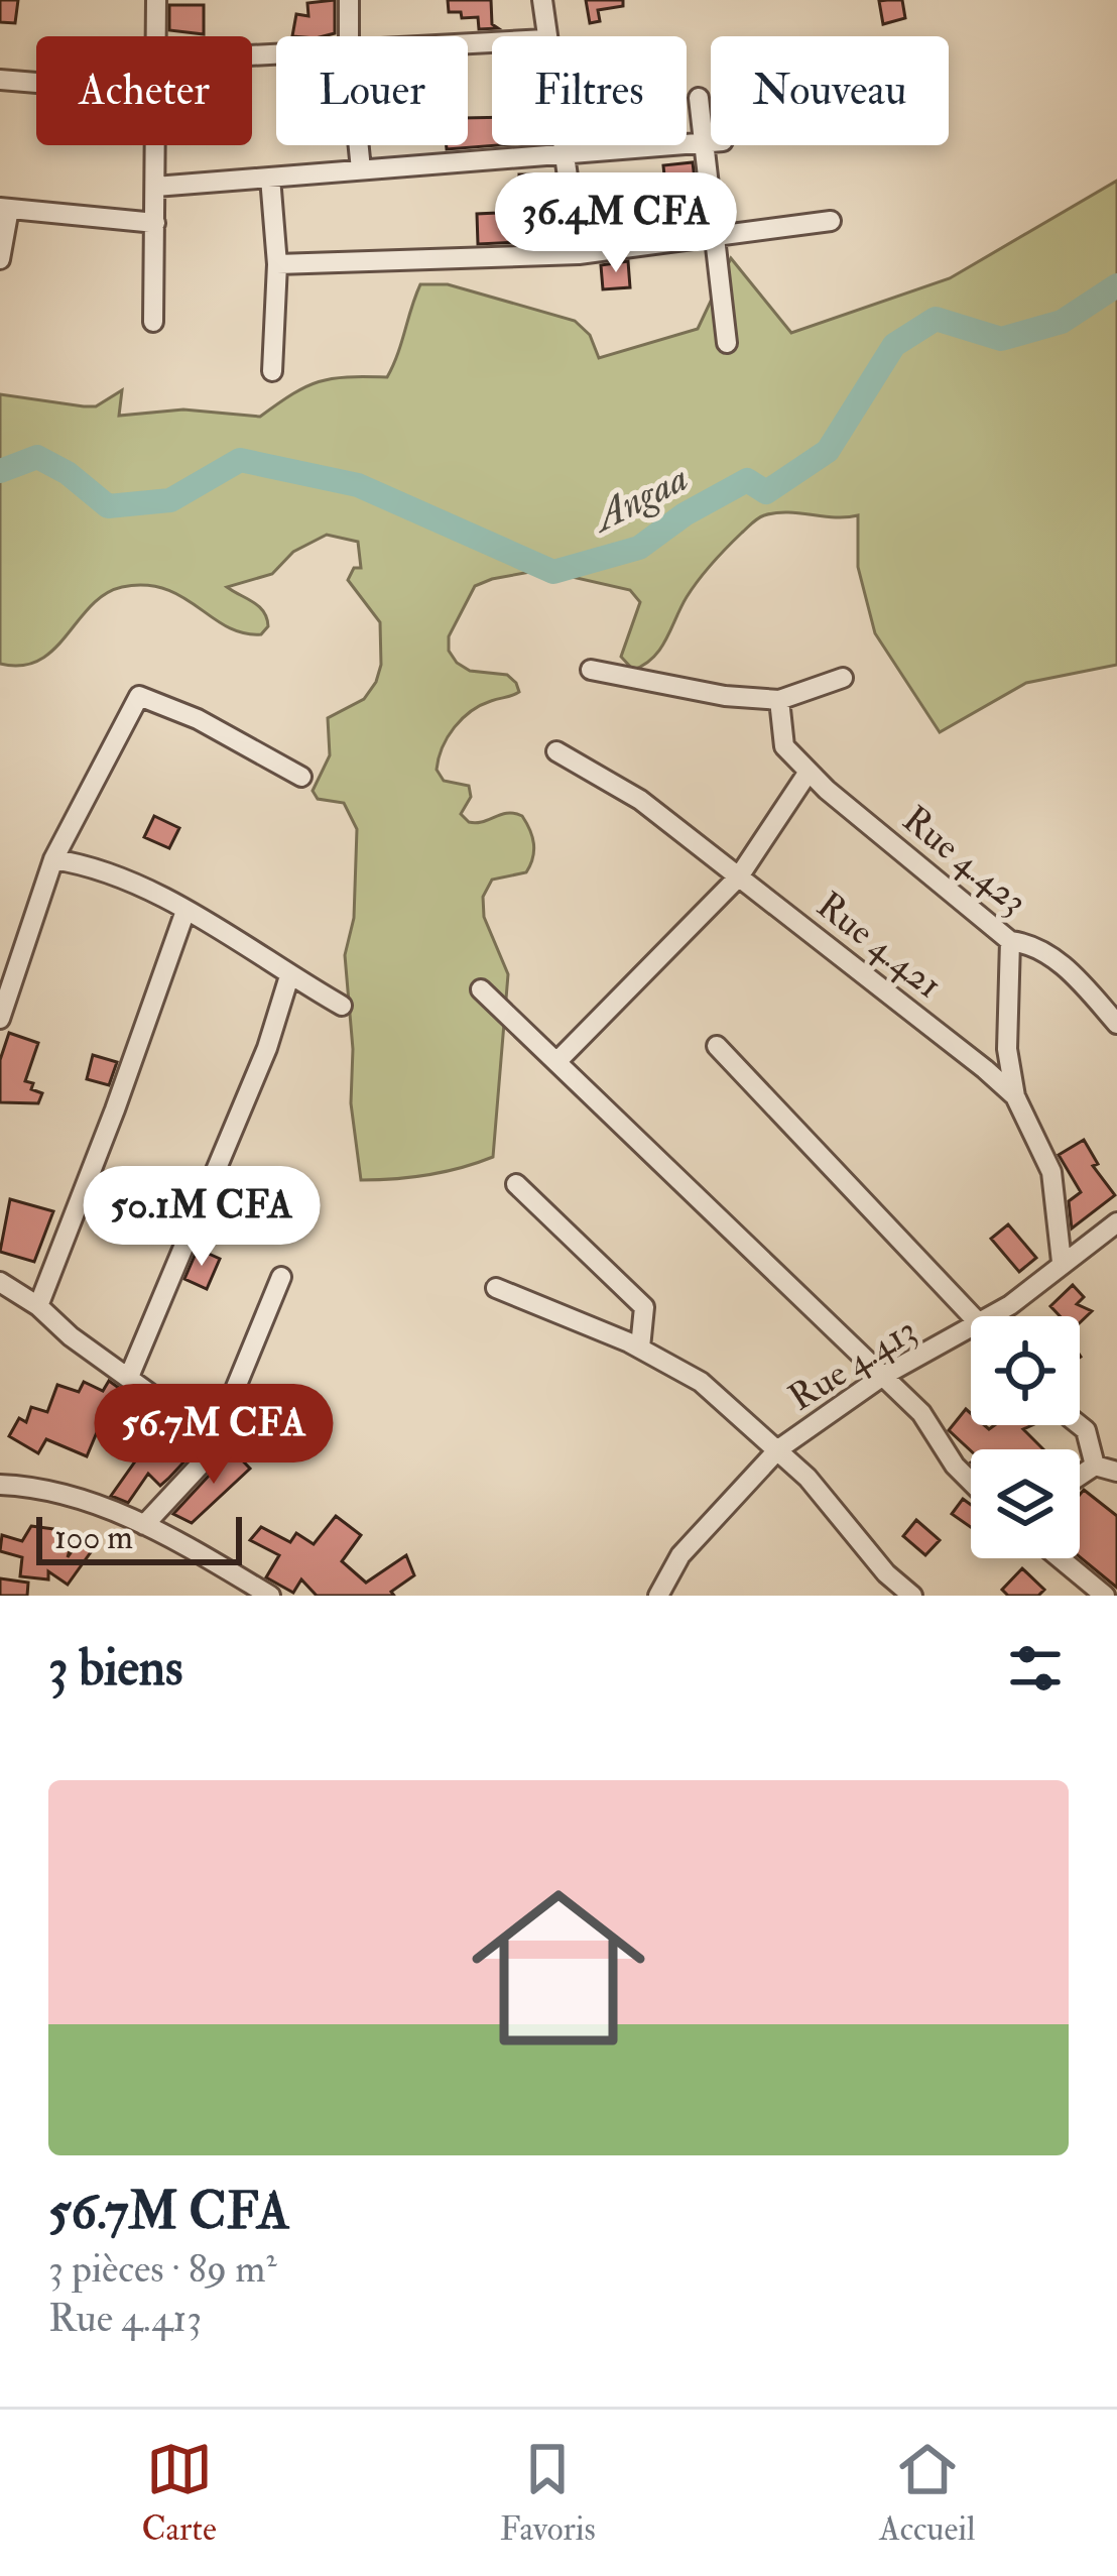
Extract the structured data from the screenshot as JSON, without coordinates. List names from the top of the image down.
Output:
{
  "streets": {
    "street": ["Rue 4.423", "Rue 4.421", "Rue 4.413"]
  },
  "crossings": [
    ["Rue 4.421", "Rue 4.413"]
  ],
  "water": ["Angaa"],
  "scale_bar": "100 m",
  "page": {
    "chip": [
      "Acheter",
      "Louer",
      "Filtres",
      "Nouveau"
    ],
    "price": ["36.4M CFA", "50.1M CFA", "56.7M CFA"],
    "scale": "100 m",
    "heading": "3 biens",
    "list": [
      {
        "name": "56.7M CFA",
        "note": "3 pièces · 89 m² · Rue 4.413"
      }
    ],
    "tabs": ["Carte", "Favoris", "Accueil"]
  }
}
